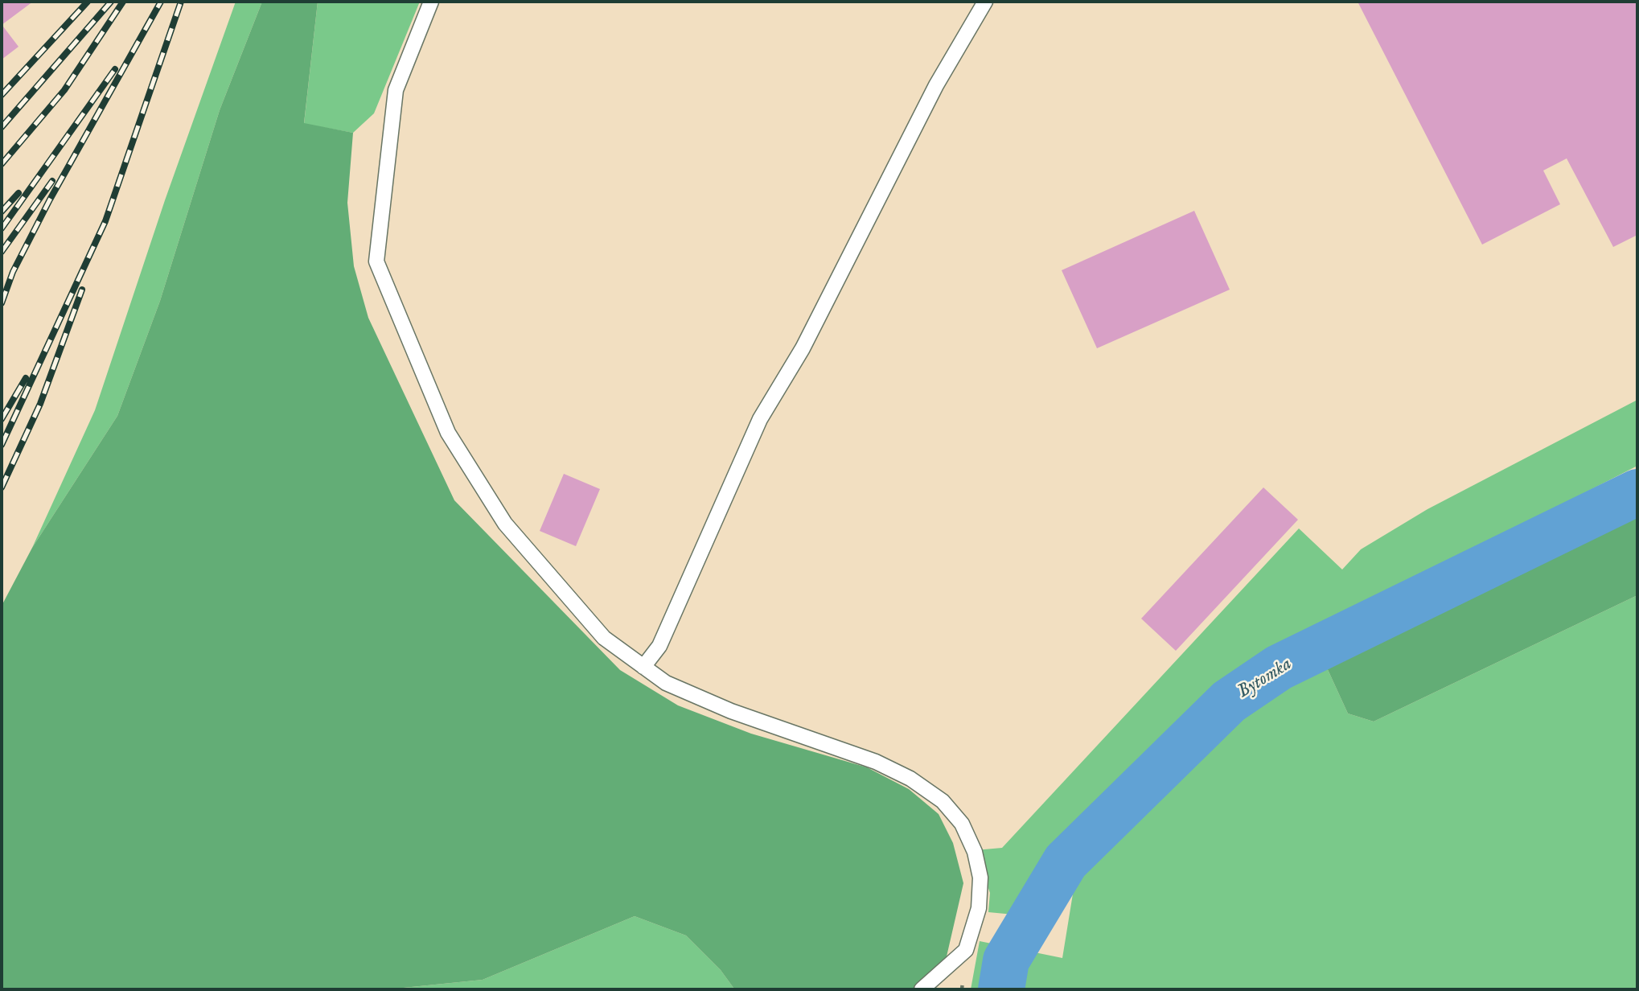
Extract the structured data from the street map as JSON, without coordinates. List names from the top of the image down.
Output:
{
  "water": ["Bytomka"]
}
